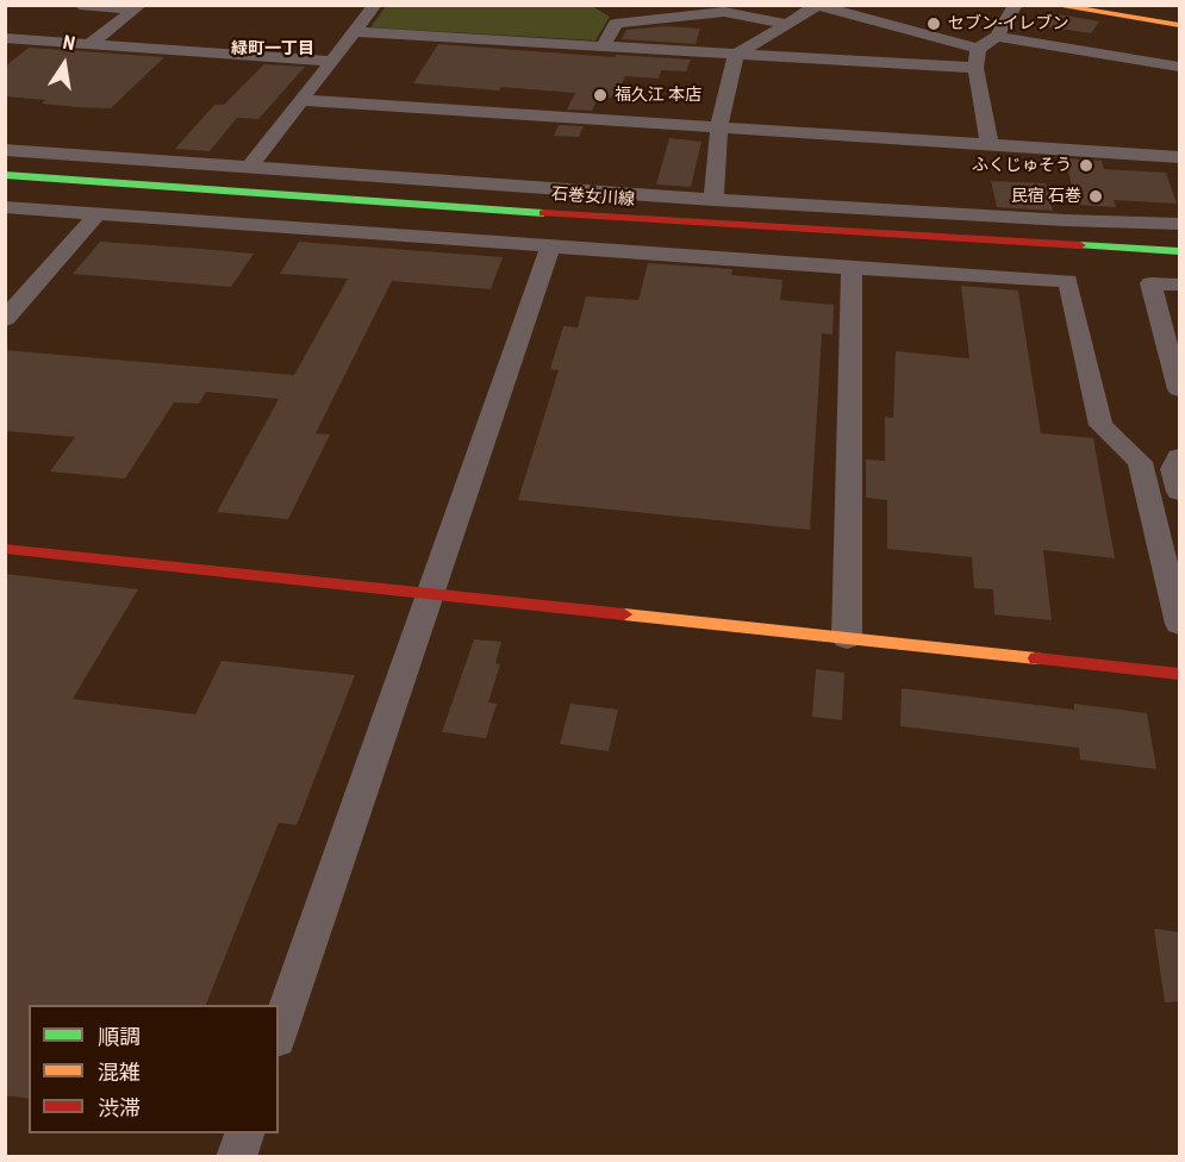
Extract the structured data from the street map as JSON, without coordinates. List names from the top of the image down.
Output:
{
  "streets": {
    "main road": ["石巻女川線"]
  },
  "districts": ["緑町一丁目"],
  "places": [
    "セブン-イレブン",
    "福久江 本店",
    "ふくじゅそう",
    "民宿 石巻"
  ],
  "legend": ["順調", "混雑", "渋滞"],
  "north": "top"
}
